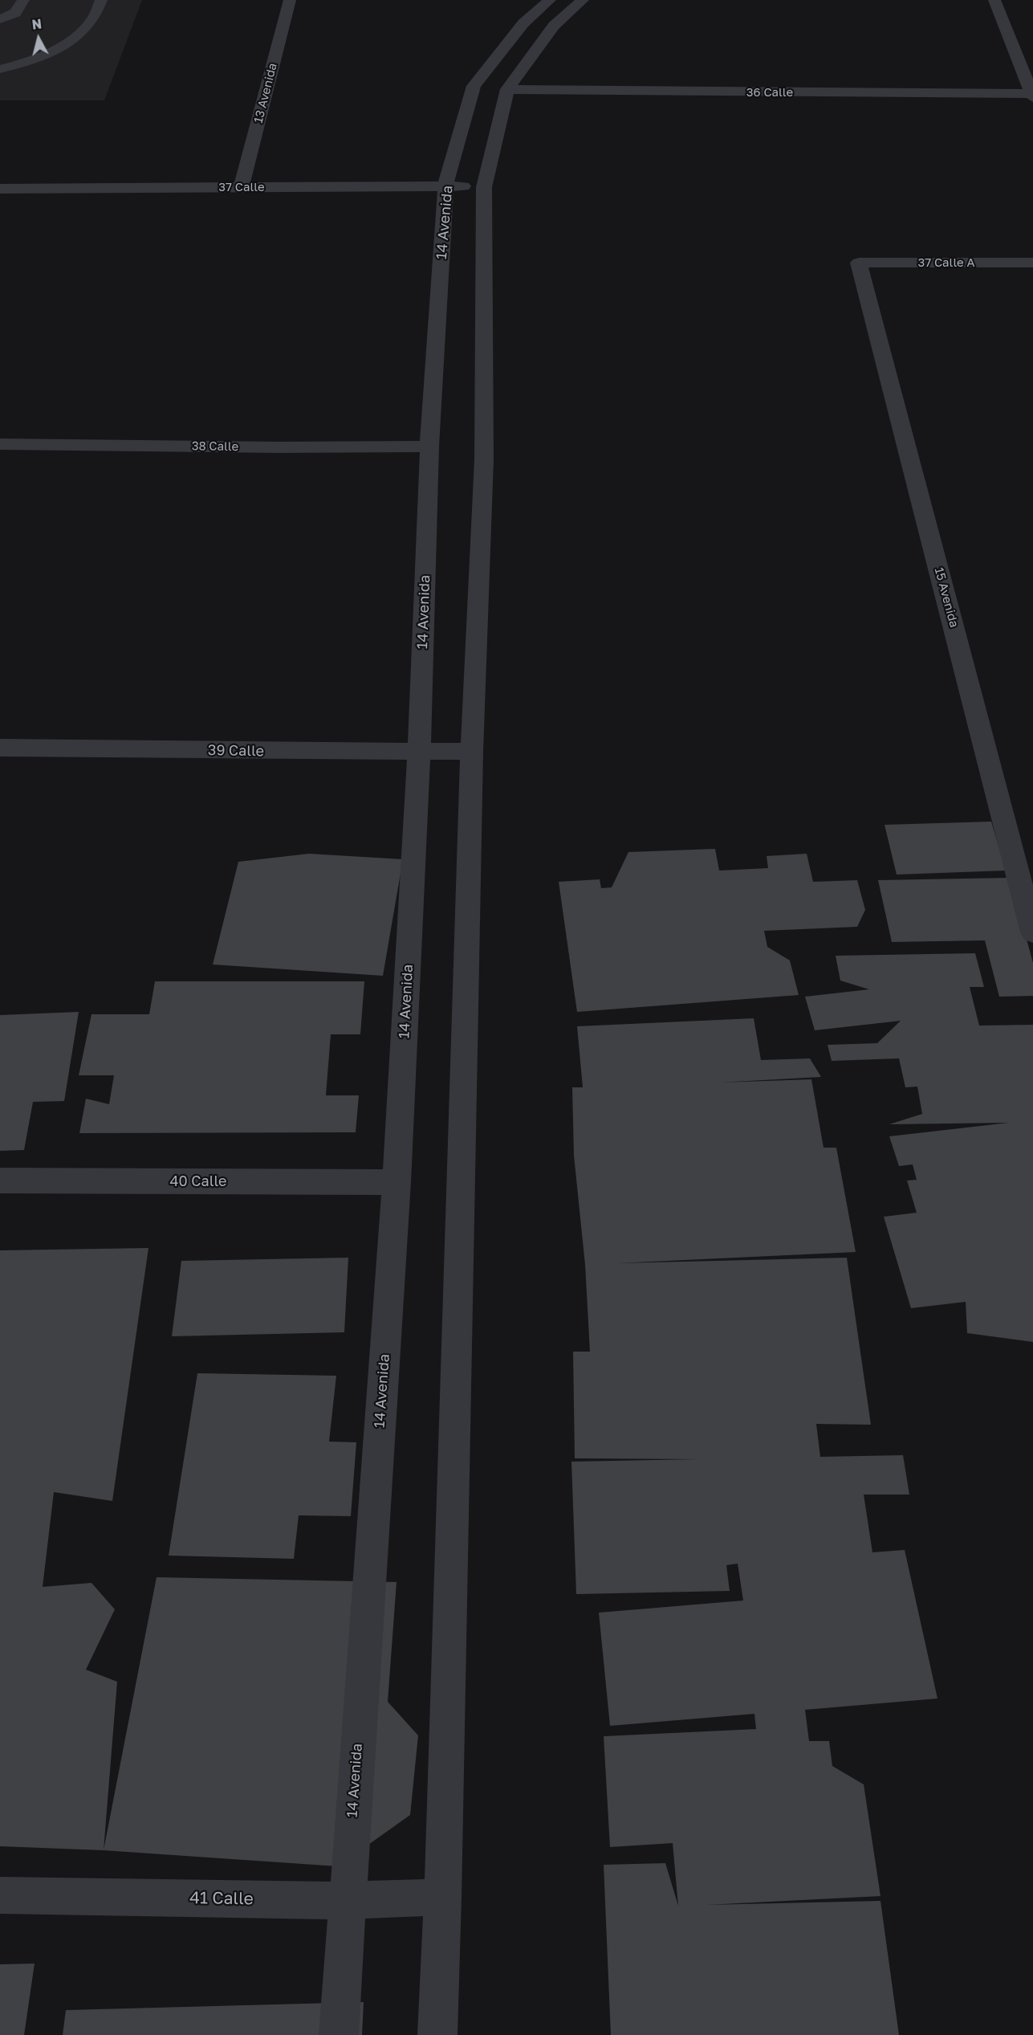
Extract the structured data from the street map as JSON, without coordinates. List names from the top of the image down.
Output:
{
  "streets": {
    "street": [
      "36 Calle",
      "13 Avenida",
      "37 Calle",
      "14 Avenida",
      "37 Calle A",
      "38 Calle",
      "15 Avenida",
      "39 Calle",
      "40 Calle",
      "41 Calle"
    ]
  },
  "crossings": [
    ["13 Avenida", "37 Calle"],
    ["37 Calle", "14 Avenida"],
    ["14 Avenida", "38 Calle"],
    ["14 Avenida", "39 Calle"],
    ["14 Avenida", "40 Calle"],
    ["14 Avenida", "41 Calle"],
    ["37 Calle A", "15 Avenida"]
  ],
  "north": "top"
}
